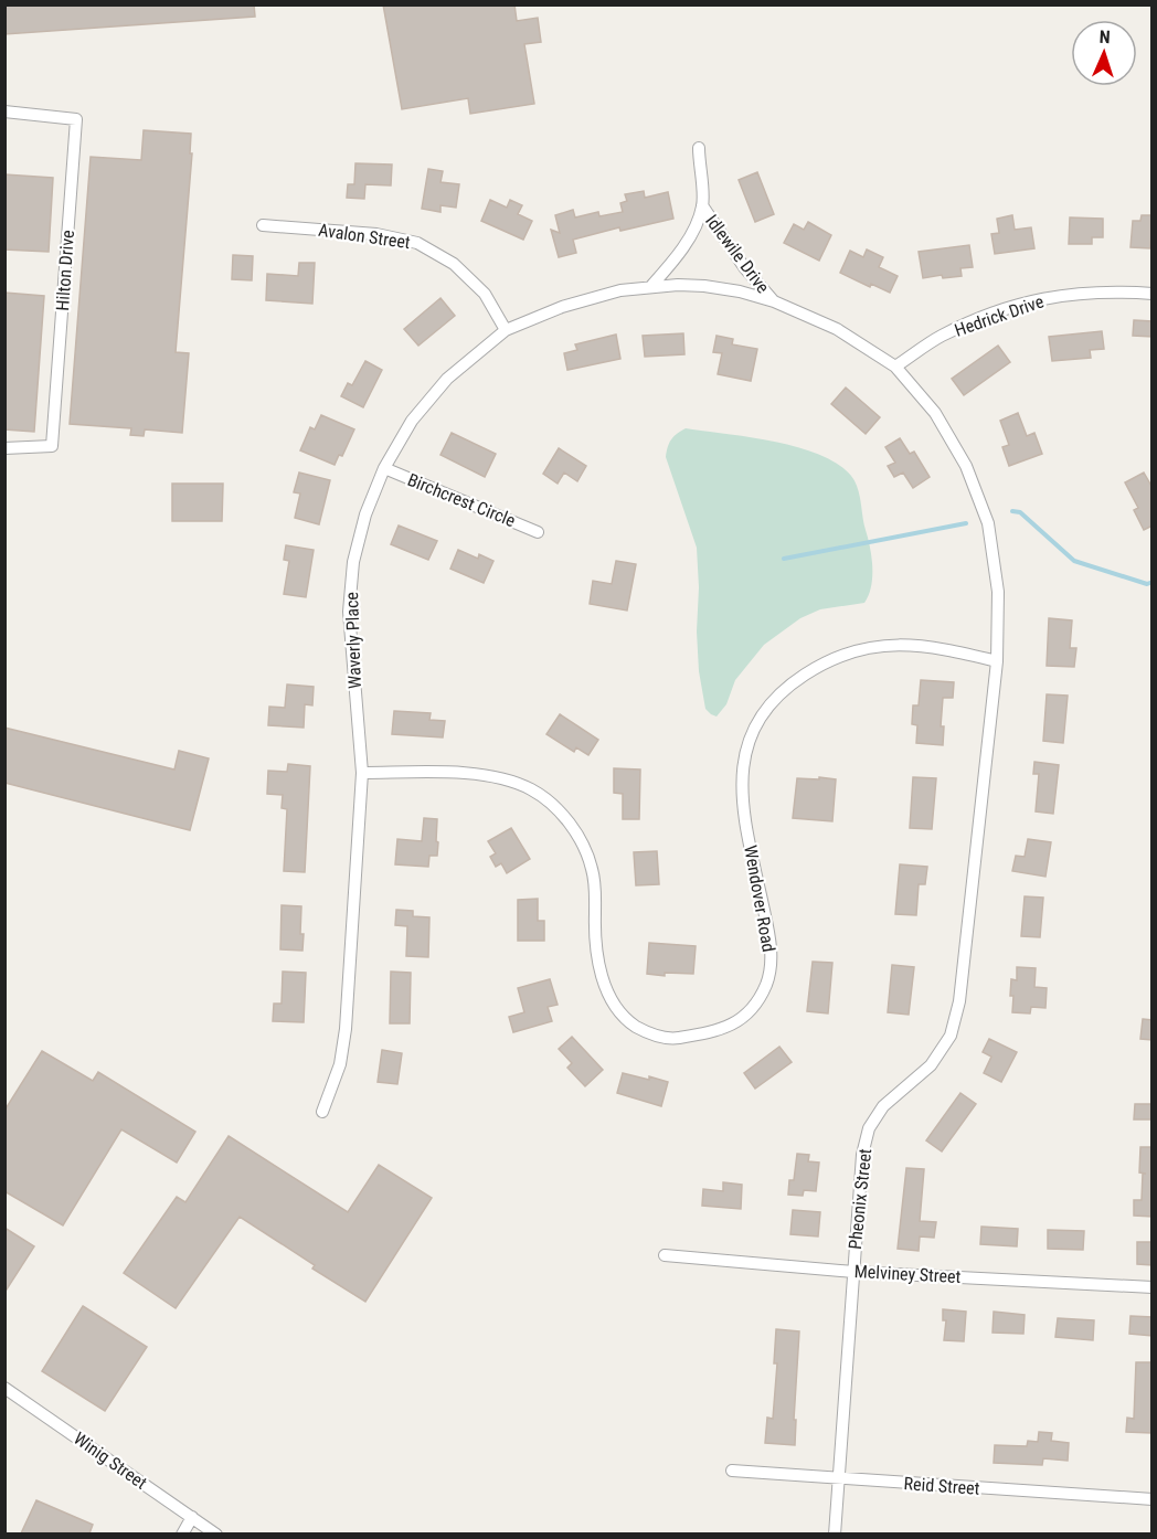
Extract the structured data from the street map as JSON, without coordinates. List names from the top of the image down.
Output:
{
  "streets": {
    "street": [
      "Avalon Street",
      "Idlewile Drive",
      "Hilton Drive",
      "Hedrick Drive",
      "Birchcrest Circle",
      "Waverly Place",
      "Wendover Road",
      "Pheonix Street",
      "Melviney Street",
      "Winig Street",
      "Reid Street"
    ]
  },
  "crossings": [
    ["Avalon Street", "Waverly Place"],
    ["Idlewile Drive", "Waverly Place"],
    ["Hedrick Drive", "Waverly Place"],
    ["Hedrick Drive", "Pheonix Street"],
    ["Birchcrest Circle", "Waverly Place"],
    ["Waverly Place", "Wendover Road"],
    ["Waverly Place", "Pheonix Street"],
    ["Wendover Road", "Pheonix Street"],
    ["Pheonix Street", "Melviney Street"],
    ["Pheonix Street", "Reid Street"]
  ],
  "north": "top"
}
